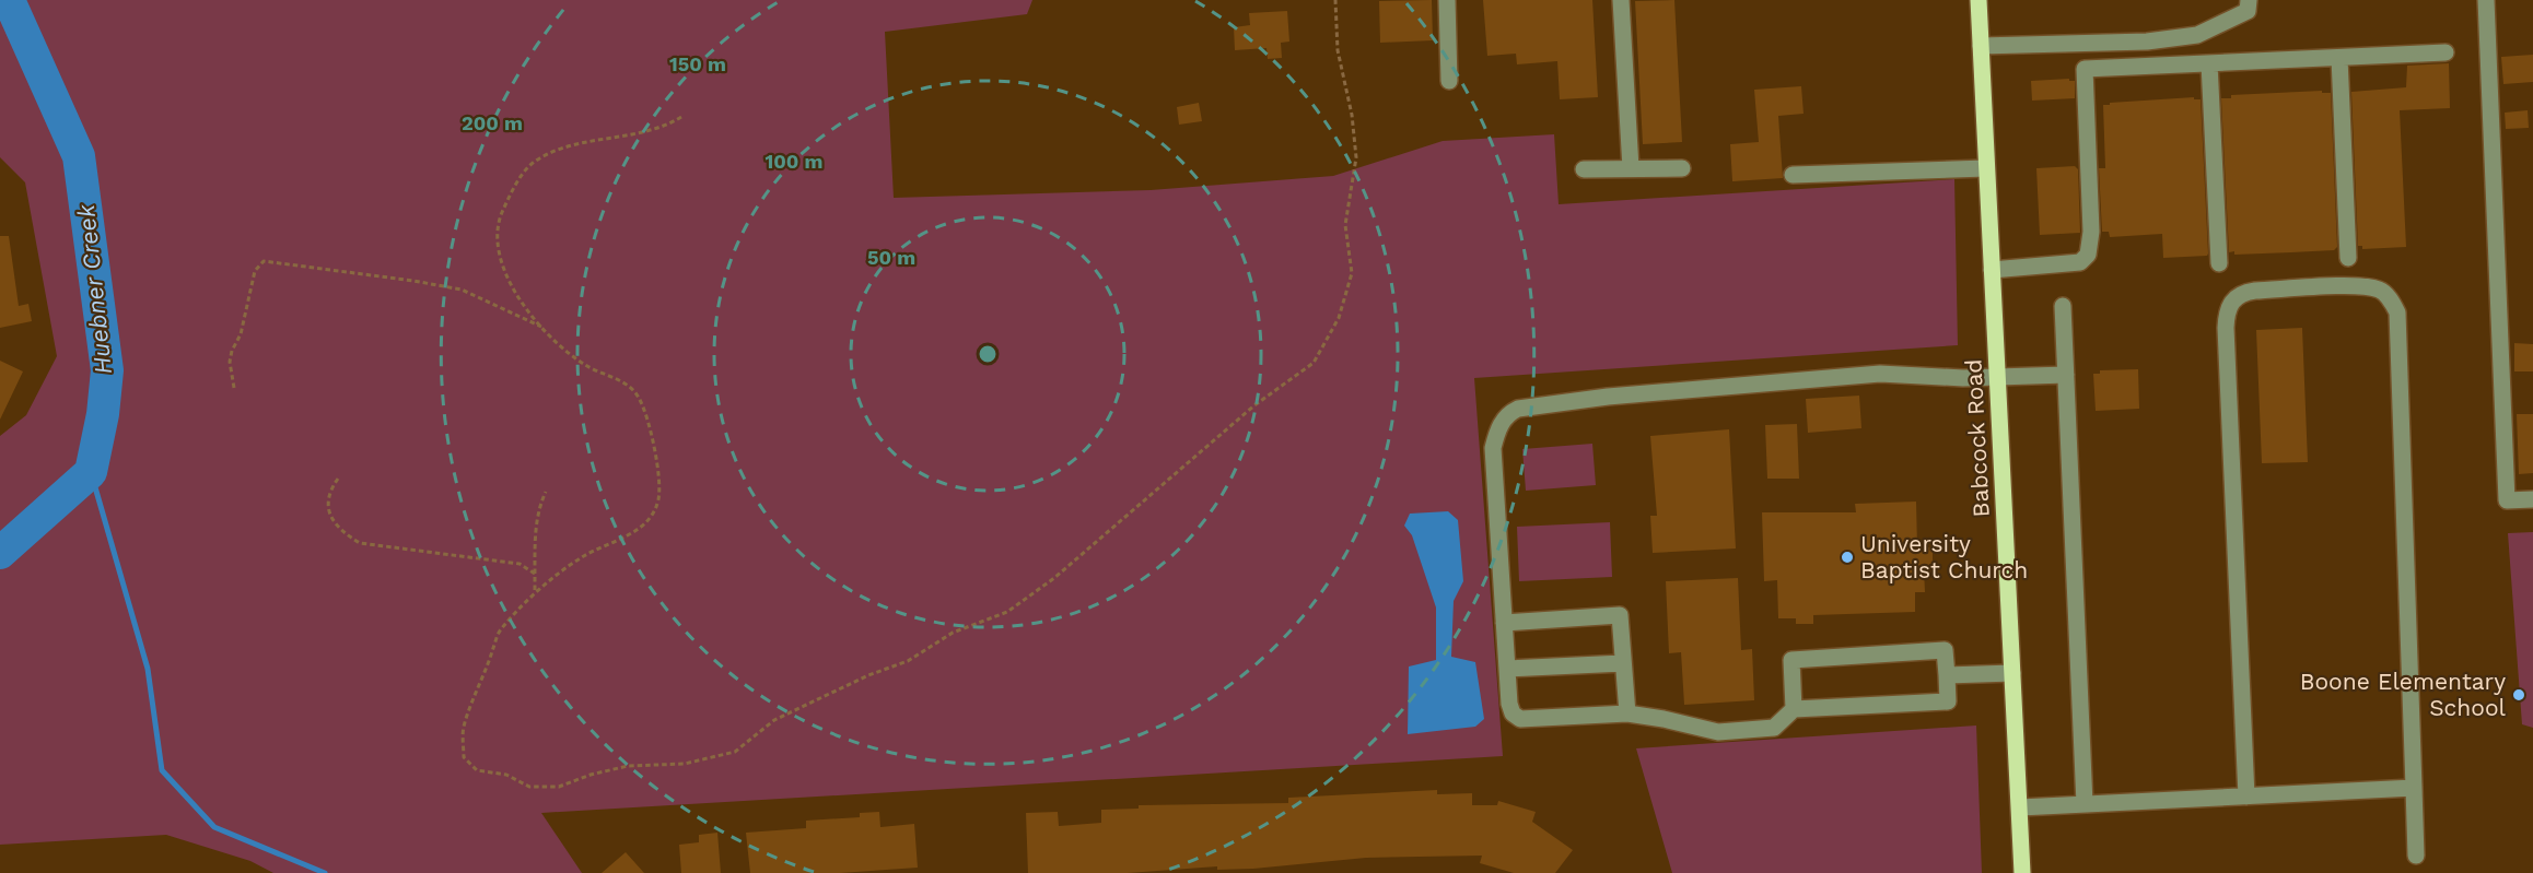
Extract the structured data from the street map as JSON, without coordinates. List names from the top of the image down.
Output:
{
  "streets": {
    "main road": ["Babcock Road"]
  },
  "water": ["Huebner Creek"],
  "places": ["University Baptist Church", "Boone Elementary School"],
  "rings": [
    "150 m",
    "200 m",
    "100 m",
    "50 m"
  ]
}
